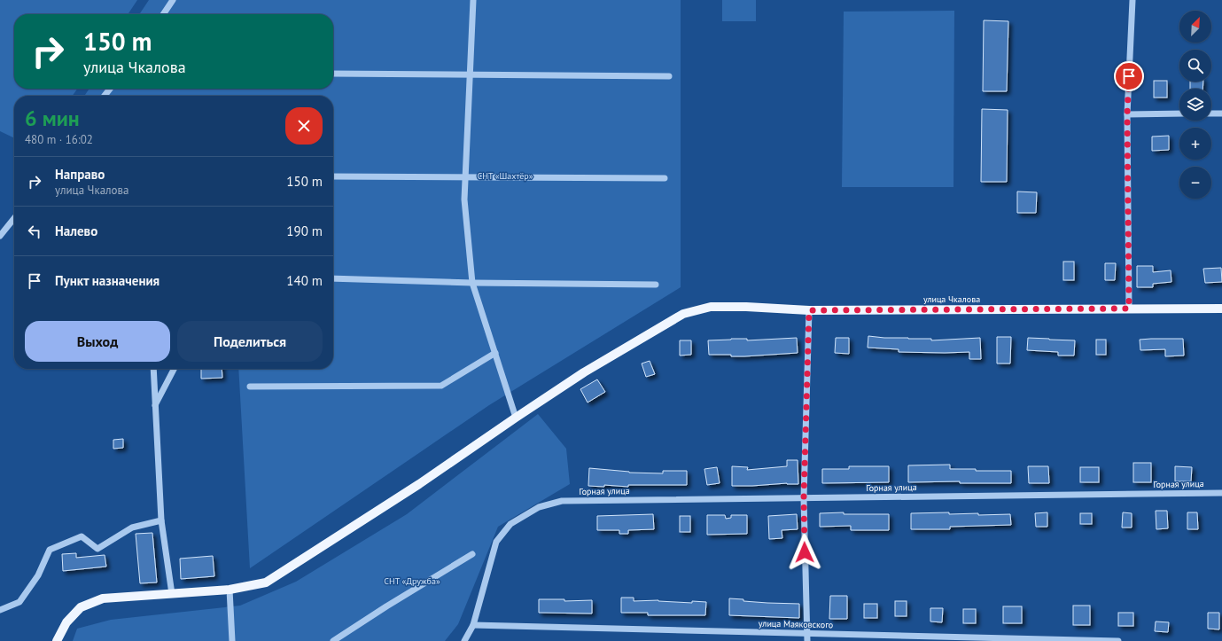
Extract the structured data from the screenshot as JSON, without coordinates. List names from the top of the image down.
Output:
{
  "streets": {
    "main road": ["улица Чкалова"],
    "street": ["Горная улица", "улица Маяковского"]
  },
  "crossings": [
    ["Горная улица", "улица Маяковского"]
  ],
  "parks": ["СНТ «Шахтёр»", "СНТ «Дружба»"],
  "north": "top right",
  "page": {
    "map_buttons": ["+", "−"],
    "turn": ["150 m", "улица Чкалова"],
    "heading": ["6 мин", "480 m · 16:02"],
    "list": [
      {
        "name": "Направо",
        "note": "улица Чкалова",
        "value": "150 m"
      },
      {
        "name": "Налево",
        "value": "190 m"
      },
      {
        "name": "Пункт назначения",
        "value": "140 m"
      }
    ],
    "buttons": ["Выход", "Поделиться"]
  }
}
